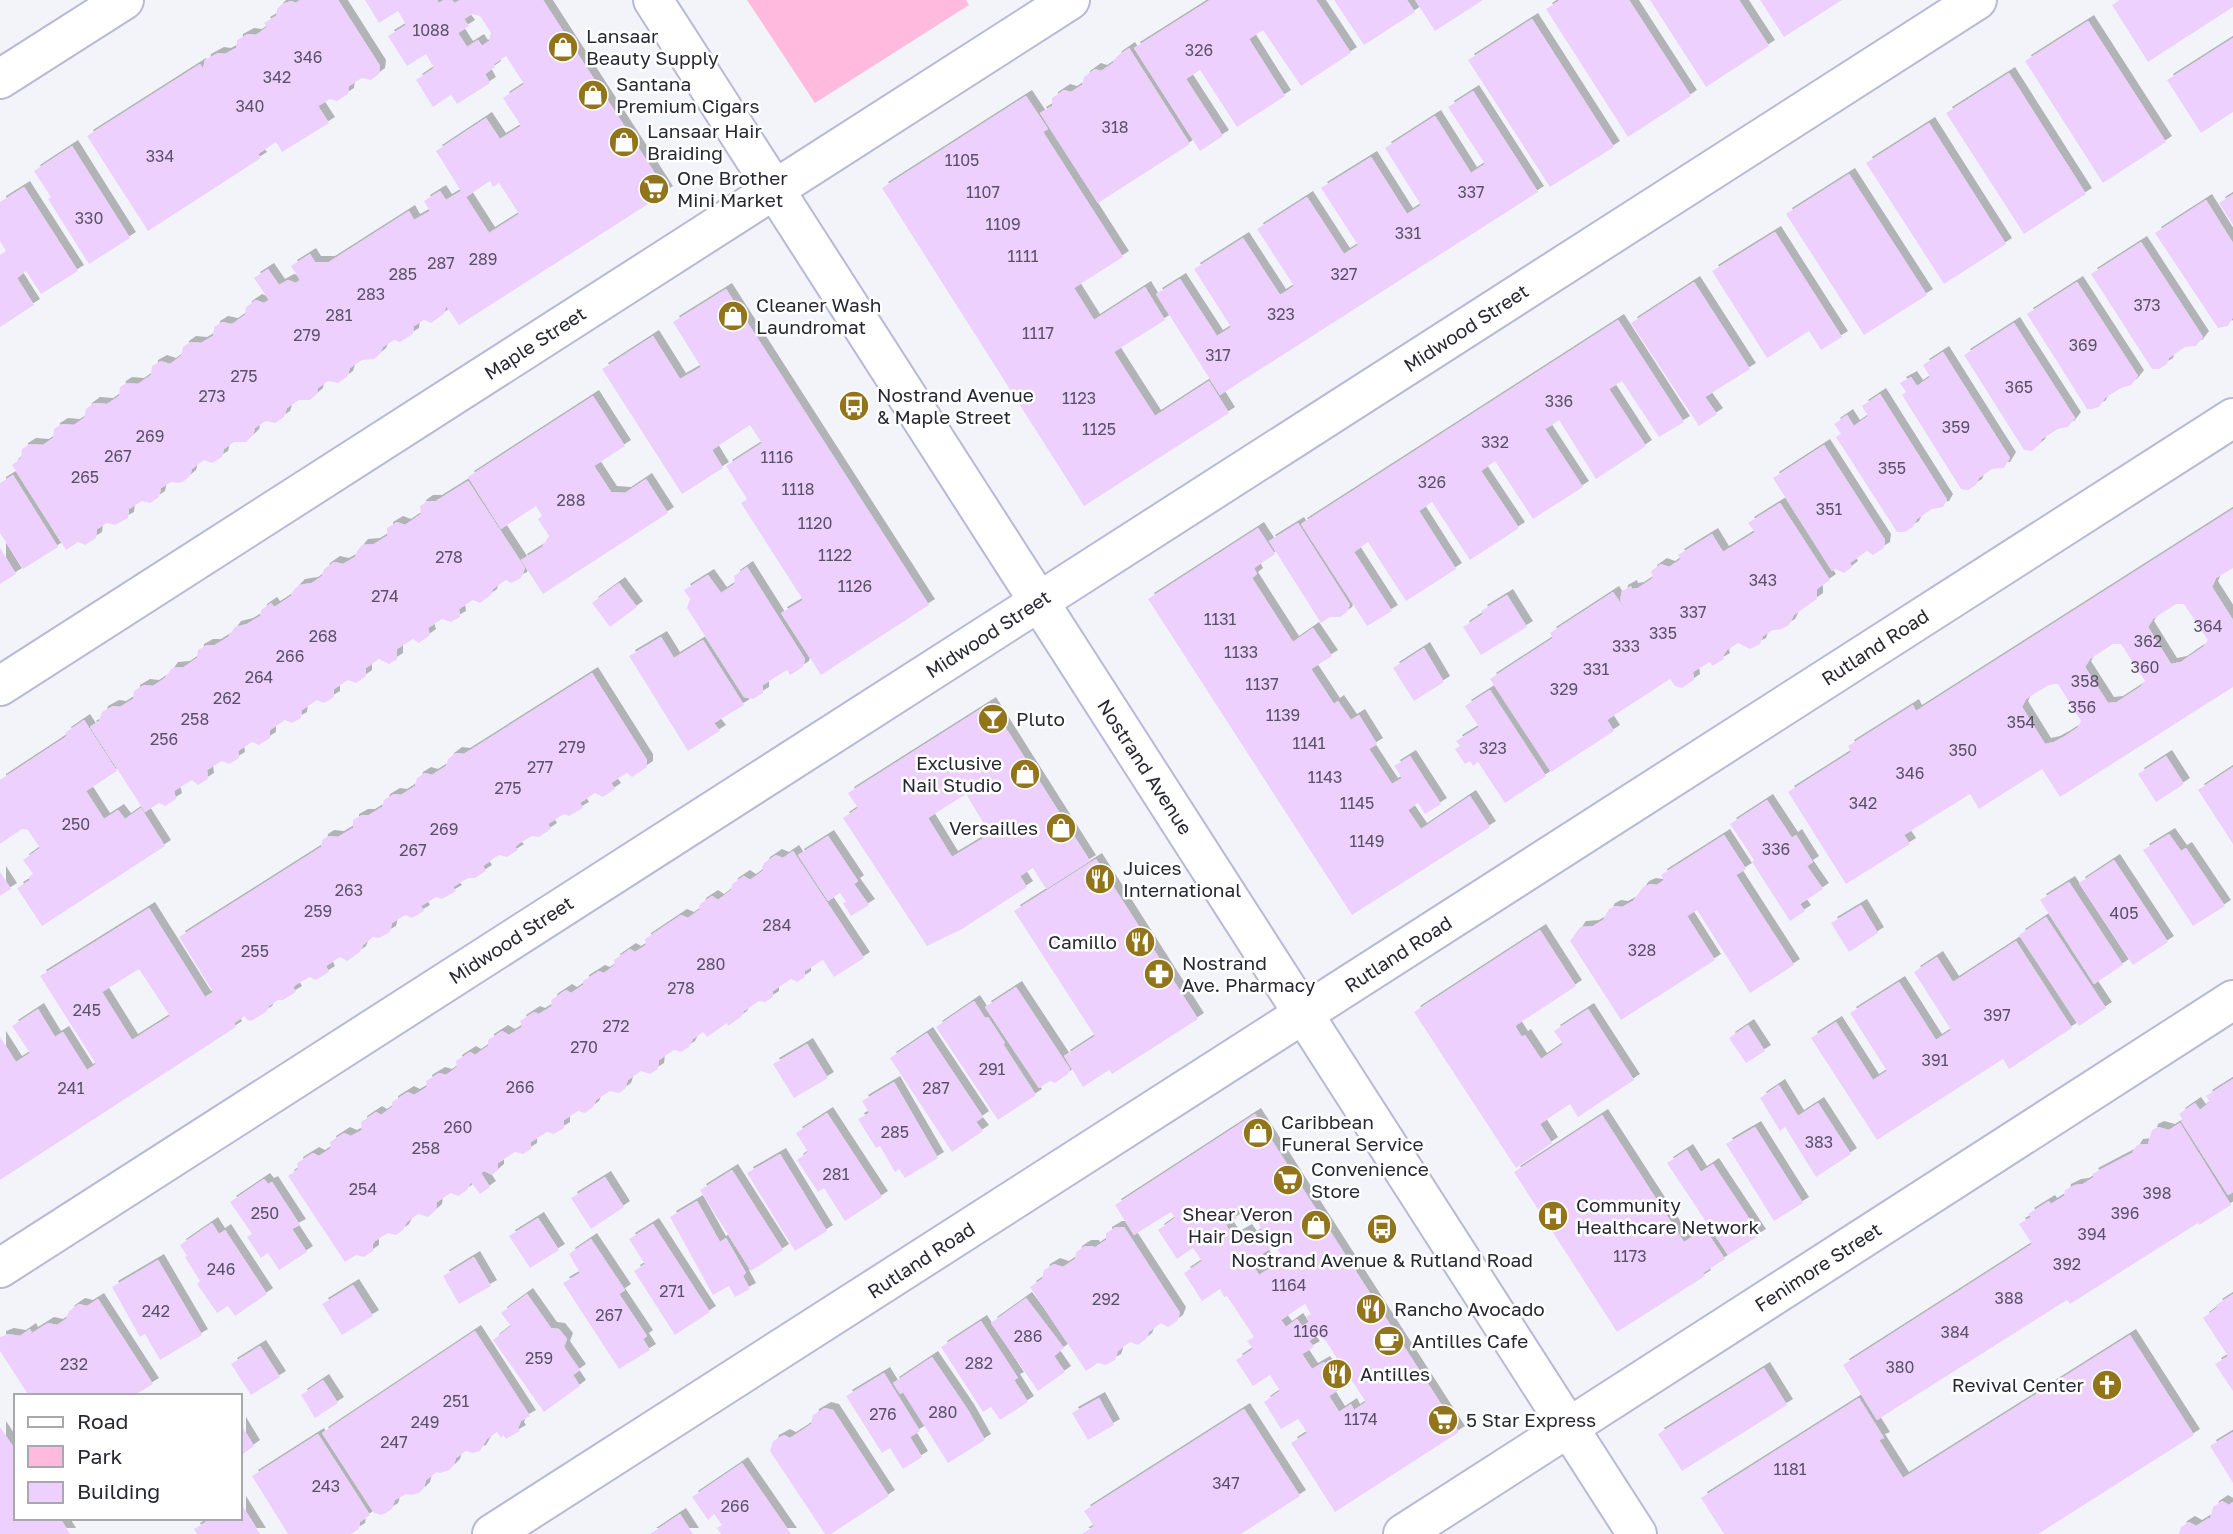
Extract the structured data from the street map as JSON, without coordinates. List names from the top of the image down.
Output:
{
  "streets": {
    "street": [
      "Midwood Street",
      "Maple Street",
      "Rutland Road",
      "Nostrand Avenue",
      "Fenimore Street"
    ]
  },
  "crossings": [
    ["Midwood Street", "Nostrand Avenue"],
    ["Maple Street", "Nostrand Avenue"],
    ["Rutland Road", "Nostrand Avenue"],
    ["Nostrand Avenue", "Fenimore Street"]
  ],
  "places": {
    "shop": [
      "Lansaar Beauty Supply",
      "Santana Premium Cigars",
      "Lansaar Hair Braiding",
      "Cleaner Wash Laundromat",
      "Exclusive Nail Studio",
      "Versailles",
      "Caribbean Funeral Service",
      "Shear Veron Hair Design"
    ],
    "supermarket": ["One Brother Mini Market", "Convenience Store", "5 Star Express"],
    "bus stop": ["Nostrand Avenue & Maple Street", "Nostrand Avenue & Rutland Road"],
    "bar": ["Pluto"],
    "restaurant": [
      "Juices International",
      "Camillo",
      "Rancho Avocado",
      "Antilles"
    ],
    "pharmacy": ["Nostrand Ave. Pharmacy"],
    "hospital": ["Community Healthcare Network"],
    "cafe": ["Antilles Cafe"],
    "church": ["Revival Center"]
  },
  "house_numbers": [
    "1088",
    "326",
    "346",
    "342",
    "340",
    "318",
    "334",
    "1105",
    "1107",
    "337",
    "330",
    "1109",
    "331",
    "1111",
    "289",
    "287",
    "285",
    "327",
    "283",
    "373",
    "323",
    "281",
    "1117",
    "279",
    "369",
    "317",
    "275",
    "365",
    "273",
    "1123",
    "336",
    "359",
    "1125",
    "269",
    "332",
    "267",
    "1116",
    "355",
    "265",
    "326",
    "1118",
    "288",
    "351",
    "1120",
    "1122",
    "278",
    "343",
    "1126",
    "274",
    "337",
    "1131",
    "364",
    "335",
    "268",
    "362",
    "333",
    "1133",
    "266",
    "360",
    "331",
    "264",
    "358",
    "1137",
    "329",
    "262",
    "356",
    "1139",
    "258",
    "354",
    "256",
    "1141",
    "279",
    "323",
    "350",
    "277",
    "346",
    "1143",
    "275",
    "1145",
    "342",
    "250",
    "269",
    "1149",
    "336",
    "267",
    "263",
    "259",
    "405",
    "284",
    "328",
    "255",
    "280",
    "278",
    "245",
    "397",
    "272",
    "270",
    "391",
    "291",
    "266",
    "241",
    "287",
    "260",
    "285",
    "383",
    "258",
    "281",
    "254",
    "398",
    "250",
    "396",
    "394",
    "1173",
    "392",
    "246",
    "1164",
    "271",
    "388",
    "292",
    "242",
    "267",
    "1166",
    "384",
    "286",
    "259",
    "282",
    "232",
    "380",
    "251",
    "280",
    "276",
    "1174",
    "249",
    "247",
    "1181",
    "347",
    "243",
    "266"
  ],
  "legend": ["Road", "Park", "Building"]
}
